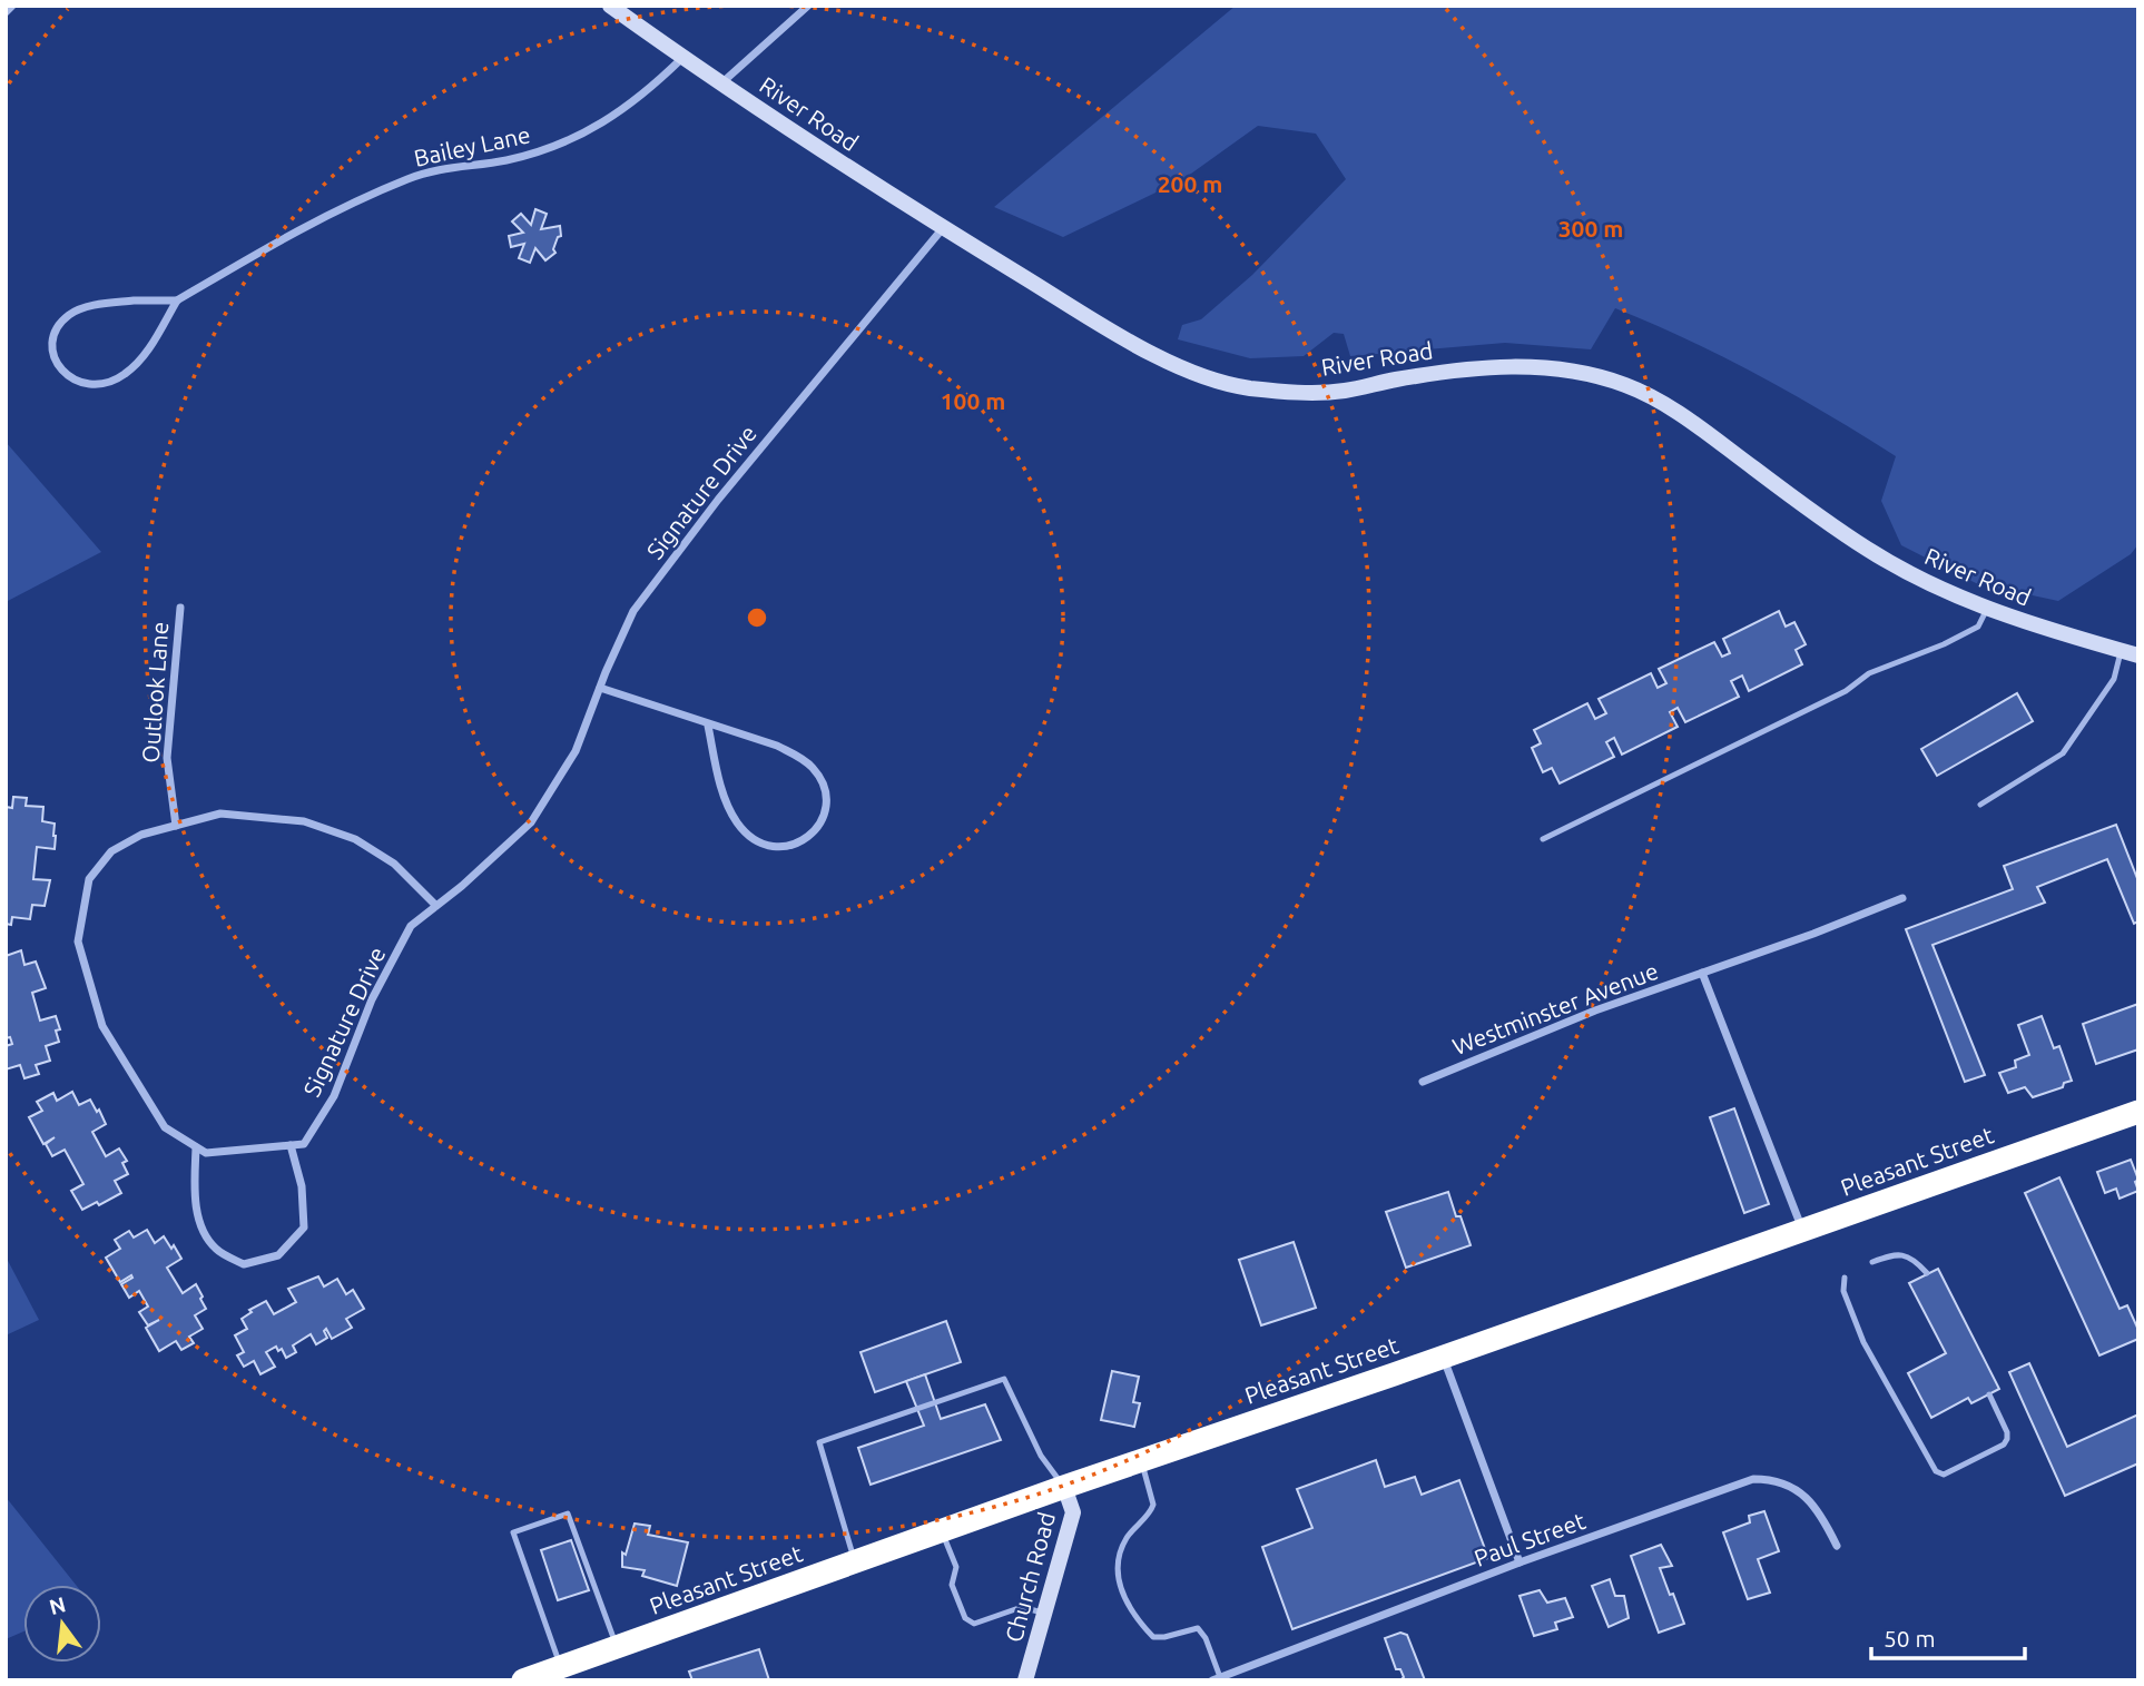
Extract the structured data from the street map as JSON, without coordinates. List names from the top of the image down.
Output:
{
  "streets": {
    "highway": ["Pleasant Street"],
    "street": [
      "River Road",
      "Bailey Lane",
      "Signature Drive",
      "Outlook Lane",
      "Westminster Avenue",
      "Paul Street",
      "Church Road"
    ]
  },
  "crossings": [
    ["River Road", "Bailey Lane"],
    ["River Road", "Signature Drive"],
    ["Pleasant Street", "Church Road"]
  ],
  "scale_bar": "50 m",
  "north": "top",
  "rings": ["200 m", "300 m", "100 m"]
}
